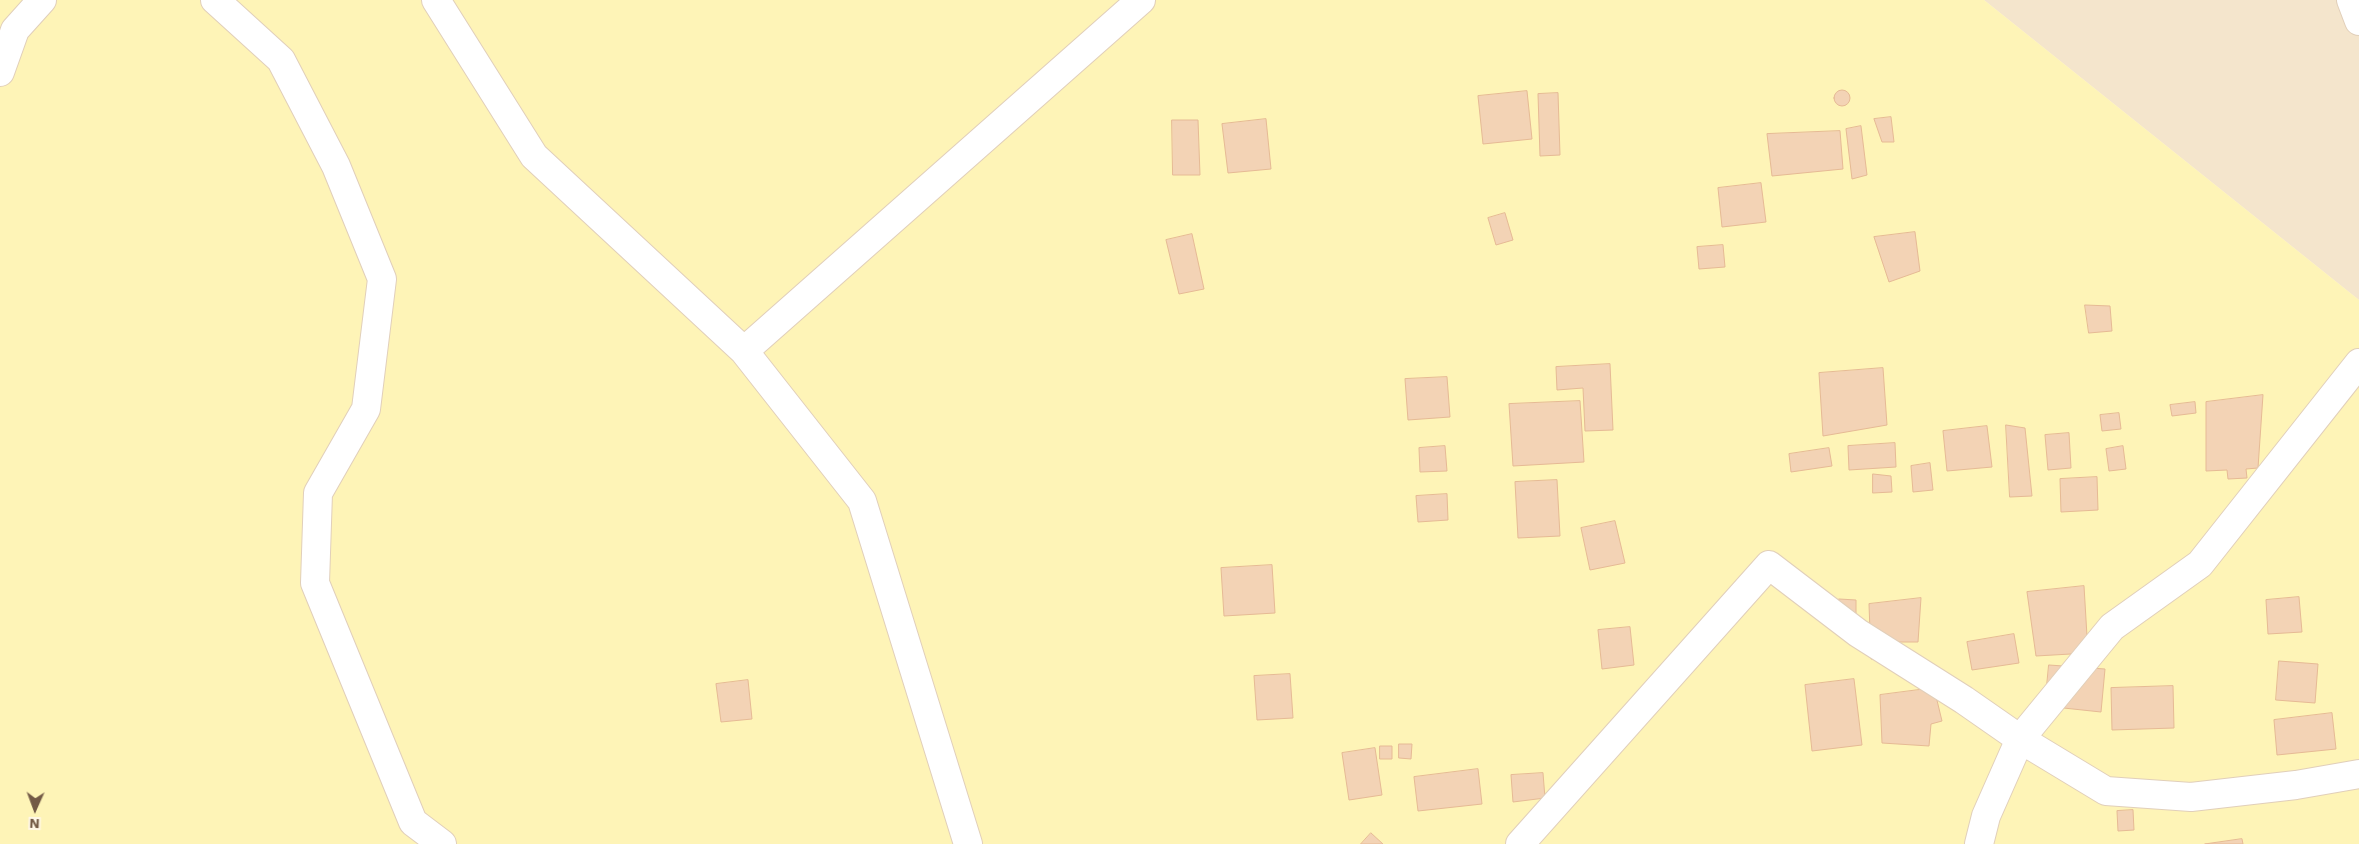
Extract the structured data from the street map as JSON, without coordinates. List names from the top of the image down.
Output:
{
  "north": "bottom"
}
